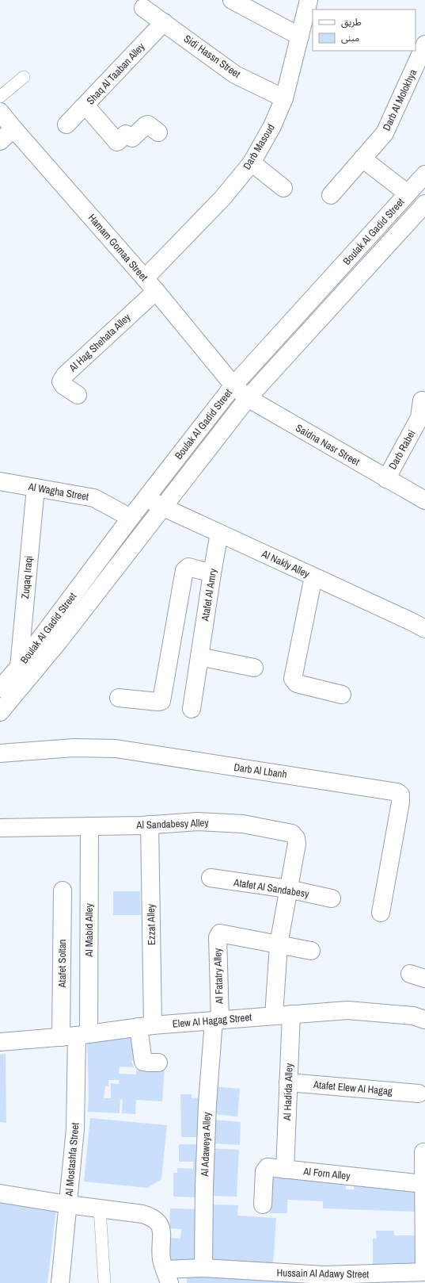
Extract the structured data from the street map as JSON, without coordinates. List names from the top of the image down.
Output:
{
  "streets": {
    "street": [
      "Sidi Hassn Street",
      "Shaq Al Taaban Alley",
      "Darb Al Molokhya",
      "Darb Masoud",
      "Boulak Al Gadid Street",
      "Hamam Gomaa Street",
      "Al Hag Shehata Alley",
      "Saidna Nasr Street",
      "Darb Rabei",
      "Al Wagha Street",
      "Al Nakly Alley",
      "Zuqaq Iraqi",
      "Atafet Al Amry",
      "Darb Al Lbanh",
      "Al Sandabesy Alley",
      "Atafet Al Sandabesy",
      "Ezzat Alley",
      "Al Mabid Alley",
      "Atafet Soltan",
      "Al Fatatry Alley",
      "Elew Al Hagag Street",
      "Atafet Elew Al Hagag",
      "Al Hadida Alley",
      "Al Adaweya Alley",
      "Al Mostashfa Street",
      "Al Forn Alley",
      "Hussain Al Adawy Street"
    ]
  },
  "crossings": [
    ["Sidi Hassn Street", "Shaq Al Taaban Alley"],
    ["Sidi Hassn Street", "Darb Masoud"],
    ["Darb Masoud", "Hamam Gomaa Street"],
    ["Darb Masoud", "Al Hag Shehata Alley"],
    ["Boulak Al Gadid Street", "Hamam Gomaa Street"],
    ["Boulak Al Gadid Street", "Saidna Nasr Street"],
    ["Boulak Al Gadid Street", "Al Wagha Street"],
    ["Boulak Al Gadid Street", "Al Nakly Alley"],
    ["Boulak Al Gadid Street", "Zuqaq Iraqi"],
    ["Hamam Gomaa Street", "Al Hag Shehata Alley"],
    ["Hamam Gomaa Street", "Saidna Nasr Street"],
    ["Saidna Nasr Street", "Darb Rabei"],
    ["Al Wagha Street", "Zuqaq Iraqi"],
    ["Al Nakly Alley", "Atafet Al Amry"],
    ["Al Sandabesy Alley", "Atafet Al Sandabesy"],
    ["Al Sandabesy Alley", "Ezzat Alley"],
    ["Al Sandabesy Alley", "Al Mabid Alley"],
    ["Al Sandabesy Alley", "Al Fatatry Alley"],
    ["Al Sandabesy Alley", "Elew Al Hagag Street"],
    ["Ezzat Alley", "Elew Al Hagag Street"],
    ["Al Mabid Alley", "Atafet Soltan"],
    ["Al Mabid Alley", "Elew Al Hagag Street"],
    ["Al Mabid Alley", "Al Mostashfa Street"],
    ["Atafet Soltan", "Elew Al Hagag Street"],
    ["Atafet Soltan", "Al Mostashfa Street"],
    ["Al Fatatry Alley", "Elew Al Hagag Street"],
    ["Al Fatatry Alley", "Al Adaweya Alley"],
    ["Elew Al Hagag Street", "Al Hadida Alley"],
    ["Elew Al Hagag Street", "Al Adaweya Alley"],
    ["Elew Al Hagag Street", "Al Mostashfa Street"],
    ["Atafet Elew Al Hagag", "Al Hadida Alley"],
    ["Al Hadida Alley", "Al Forn Alley"],
    ["Al Adaweya Alley", "Hussain Al Adawy Street"]
  ],
  "legend": ["طريق", "مبنى"]
}
